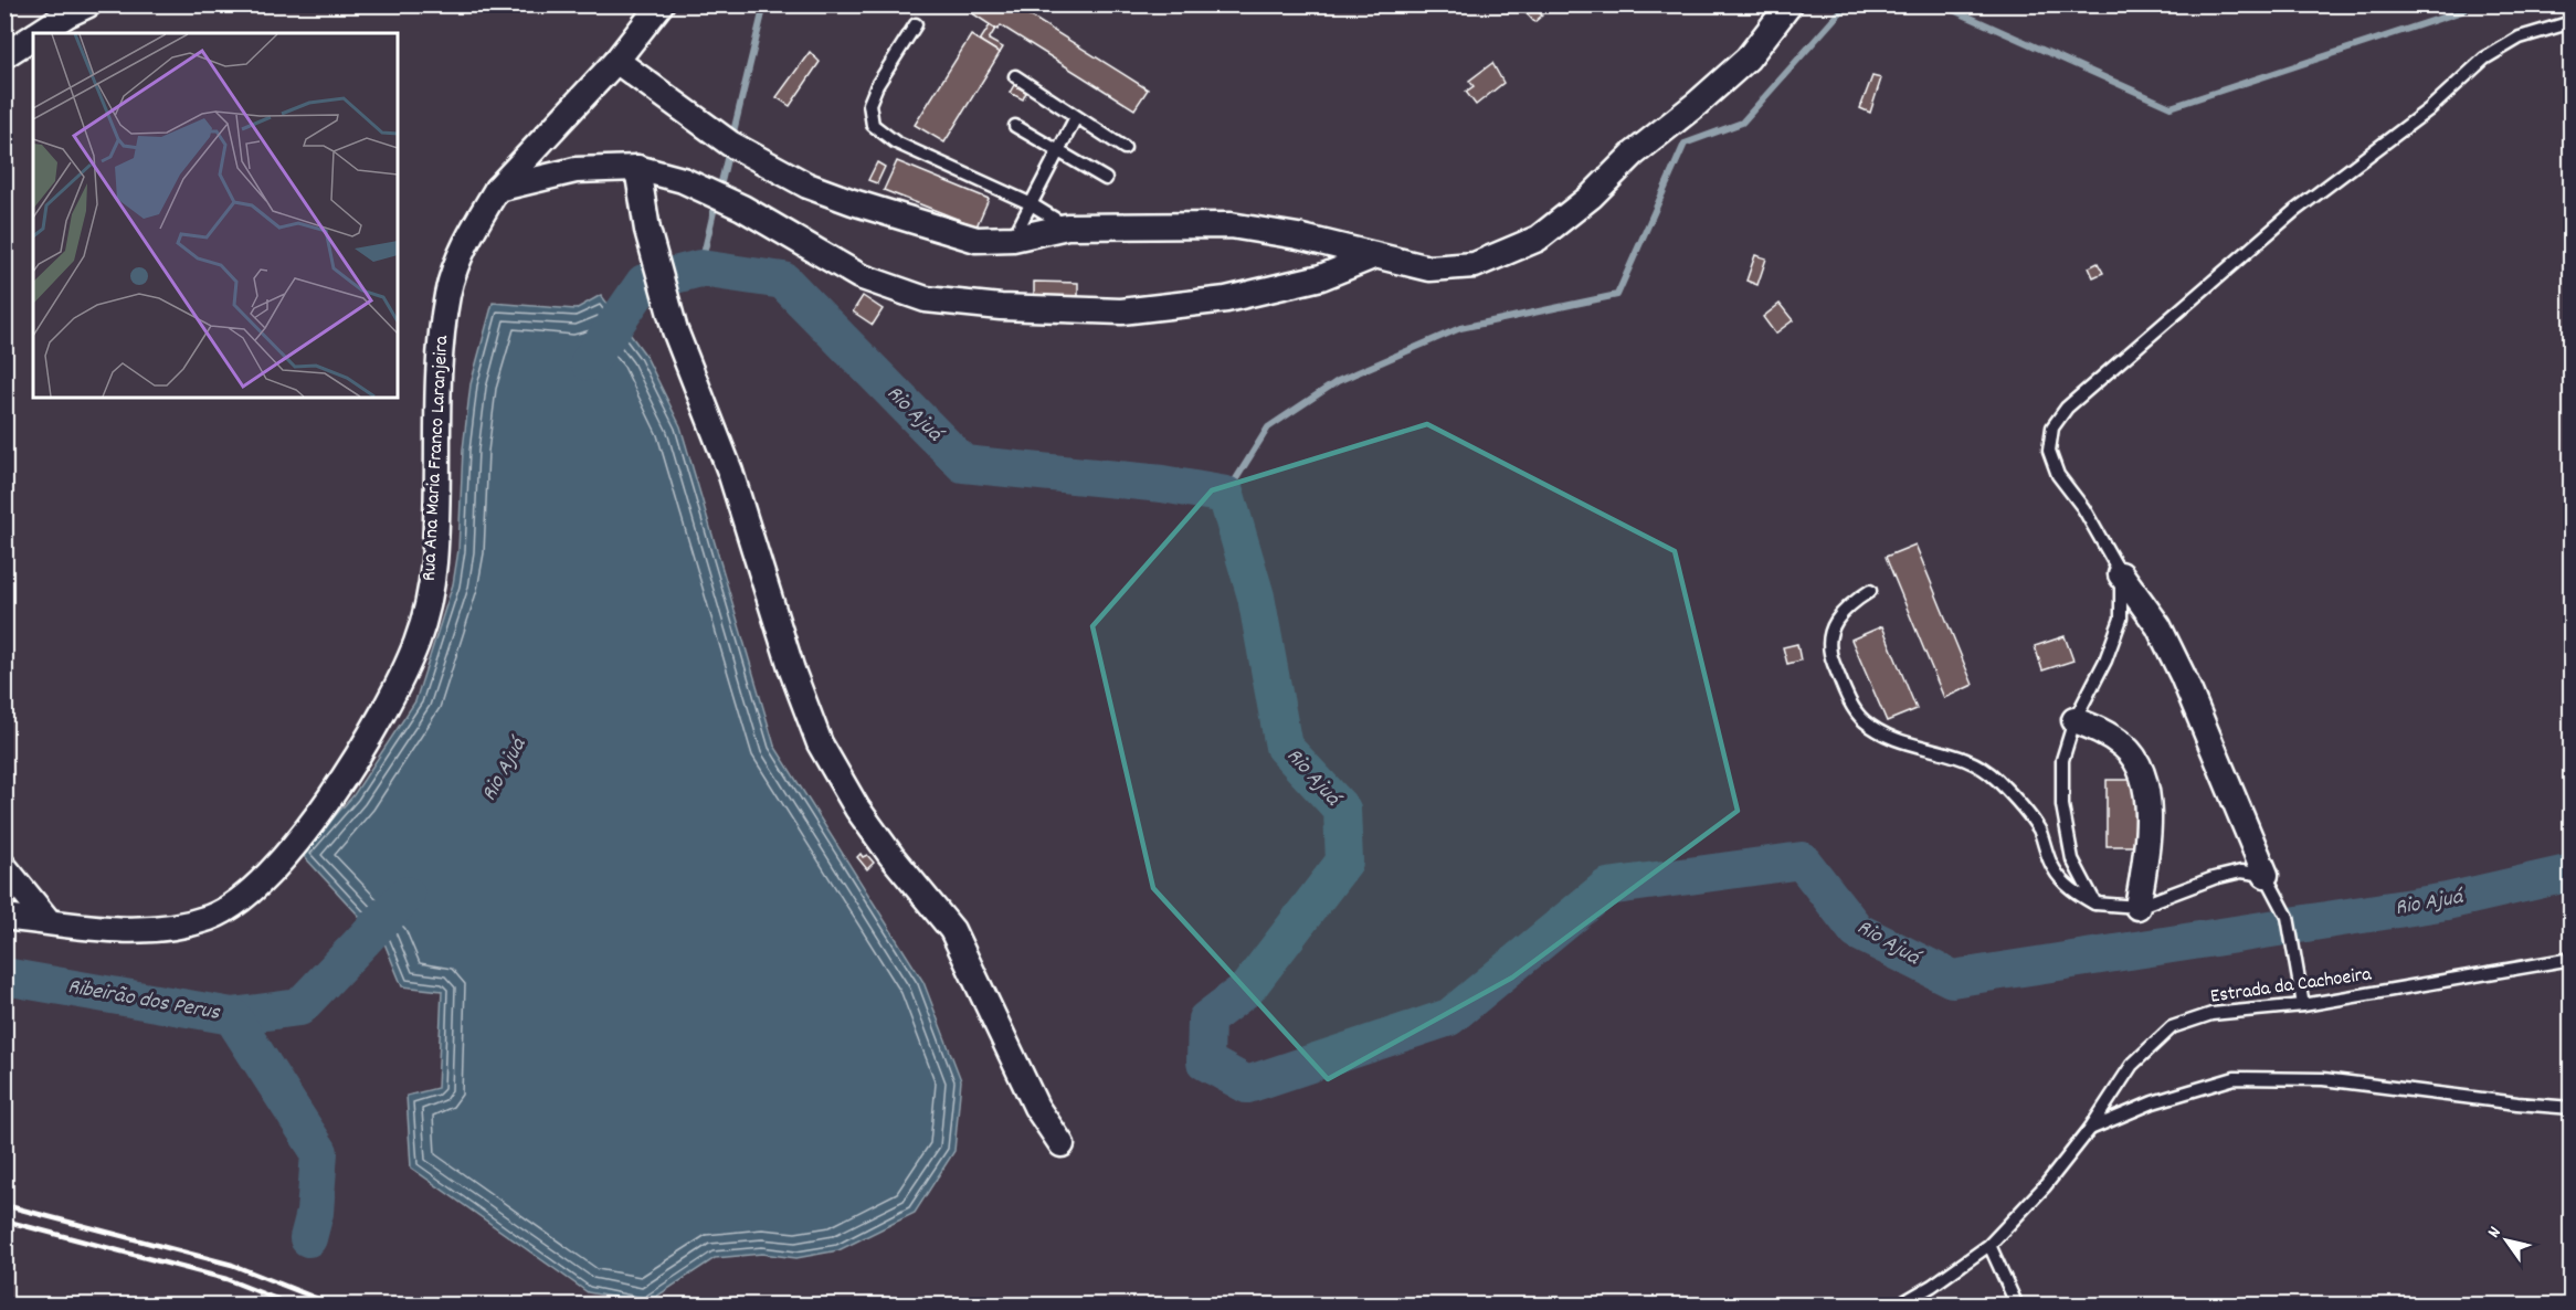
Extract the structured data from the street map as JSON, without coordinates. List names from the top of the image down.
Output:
{
  "streets": {
    "street": ["Rua Ana Maria Franco Laranjeira"],
    "lane": ["Estrada da Cachoeira"]
  },
  "water": ["Rio Ajuá", "Ribeirão dos Perus"],
  "north": "top left"
}
